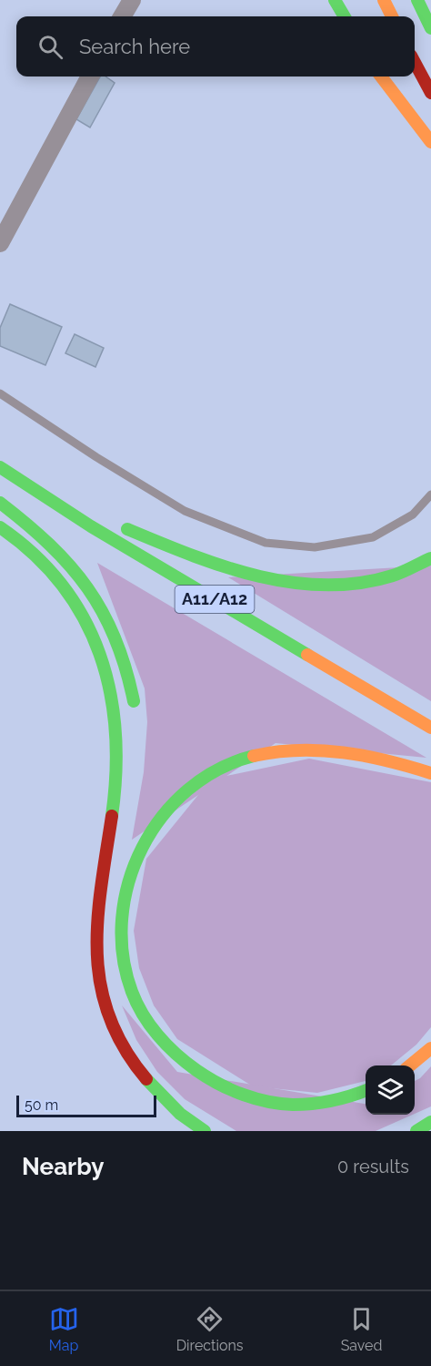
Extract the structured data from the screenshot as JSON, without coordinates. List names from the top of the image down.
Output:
{
  "streets": {
    "highway": ["A11/A12"]
  },
  "scale_bar": "50 m",
  "page": {
    "search": "Search here",
    "scale": "50 m",
    "heading": ["Nearby", "0 results"],
    "nav": ["Map", "Directions", "Saved"]
  }
}
